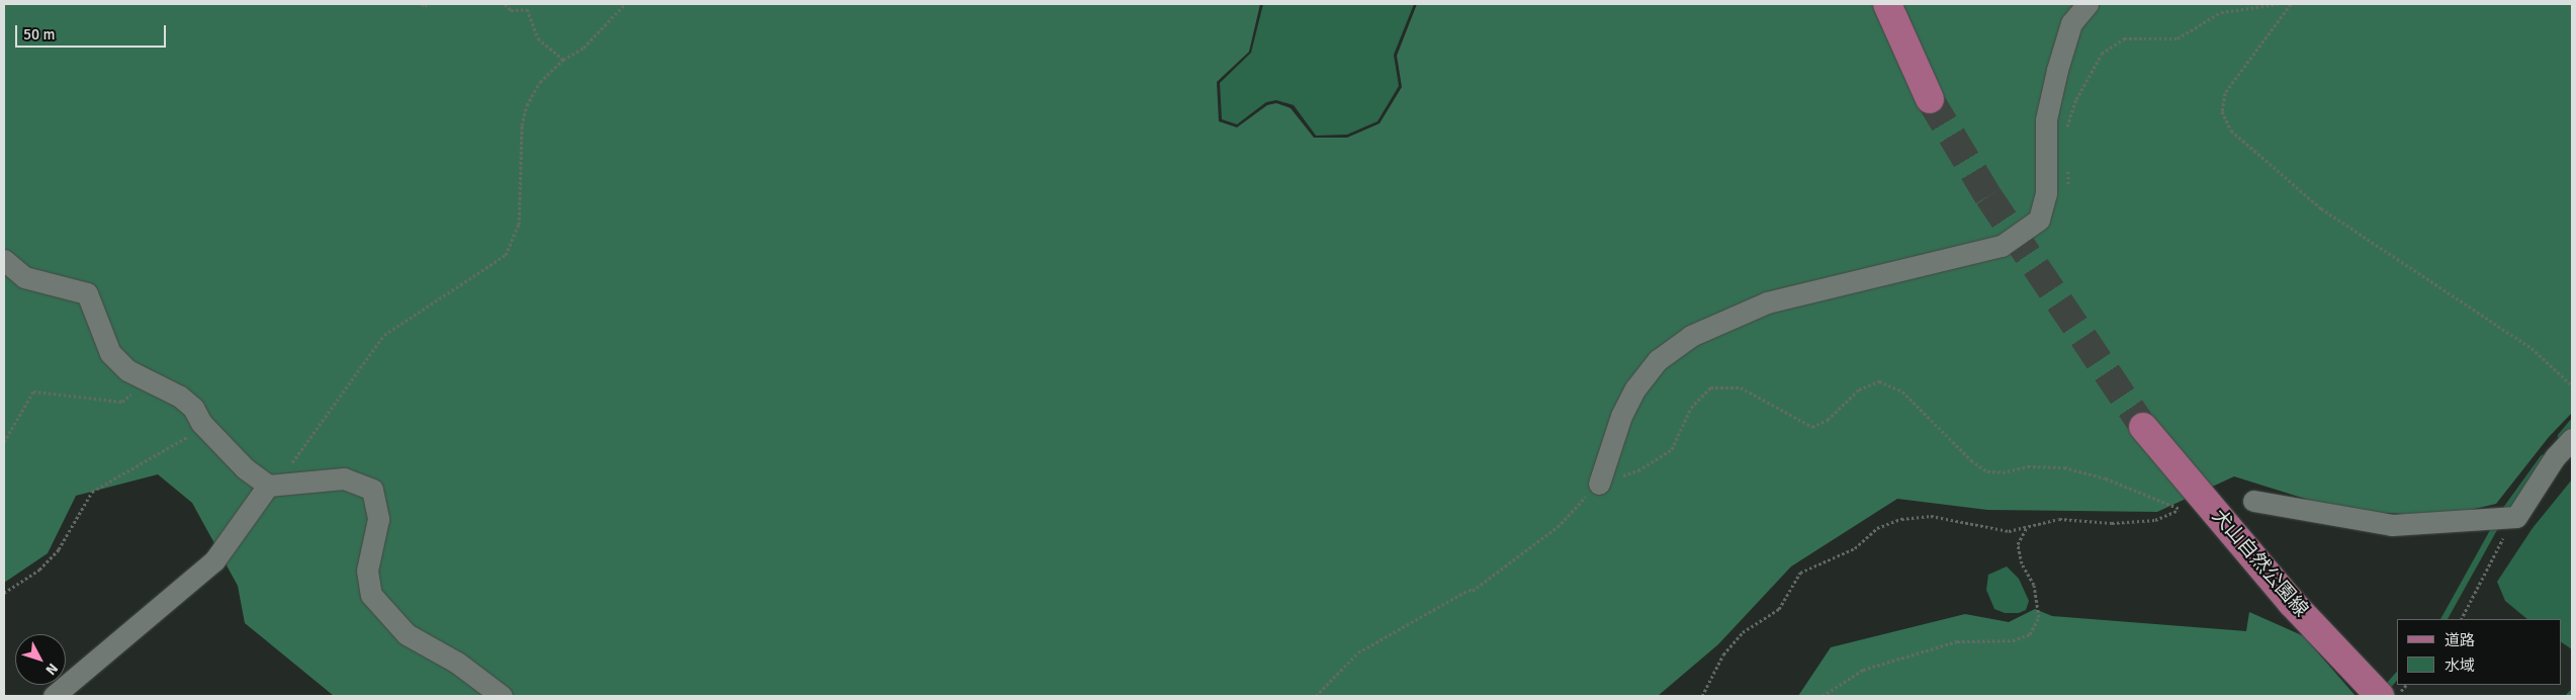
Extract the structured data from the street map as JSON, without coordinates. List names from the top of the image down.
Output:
{
  "streets": {
    "main road": ["犬山自然公園線"]
  },
  "legend": ["道路", "水域"],
  "scale_bar": "50 m",
  "north": "bottom right"
}
